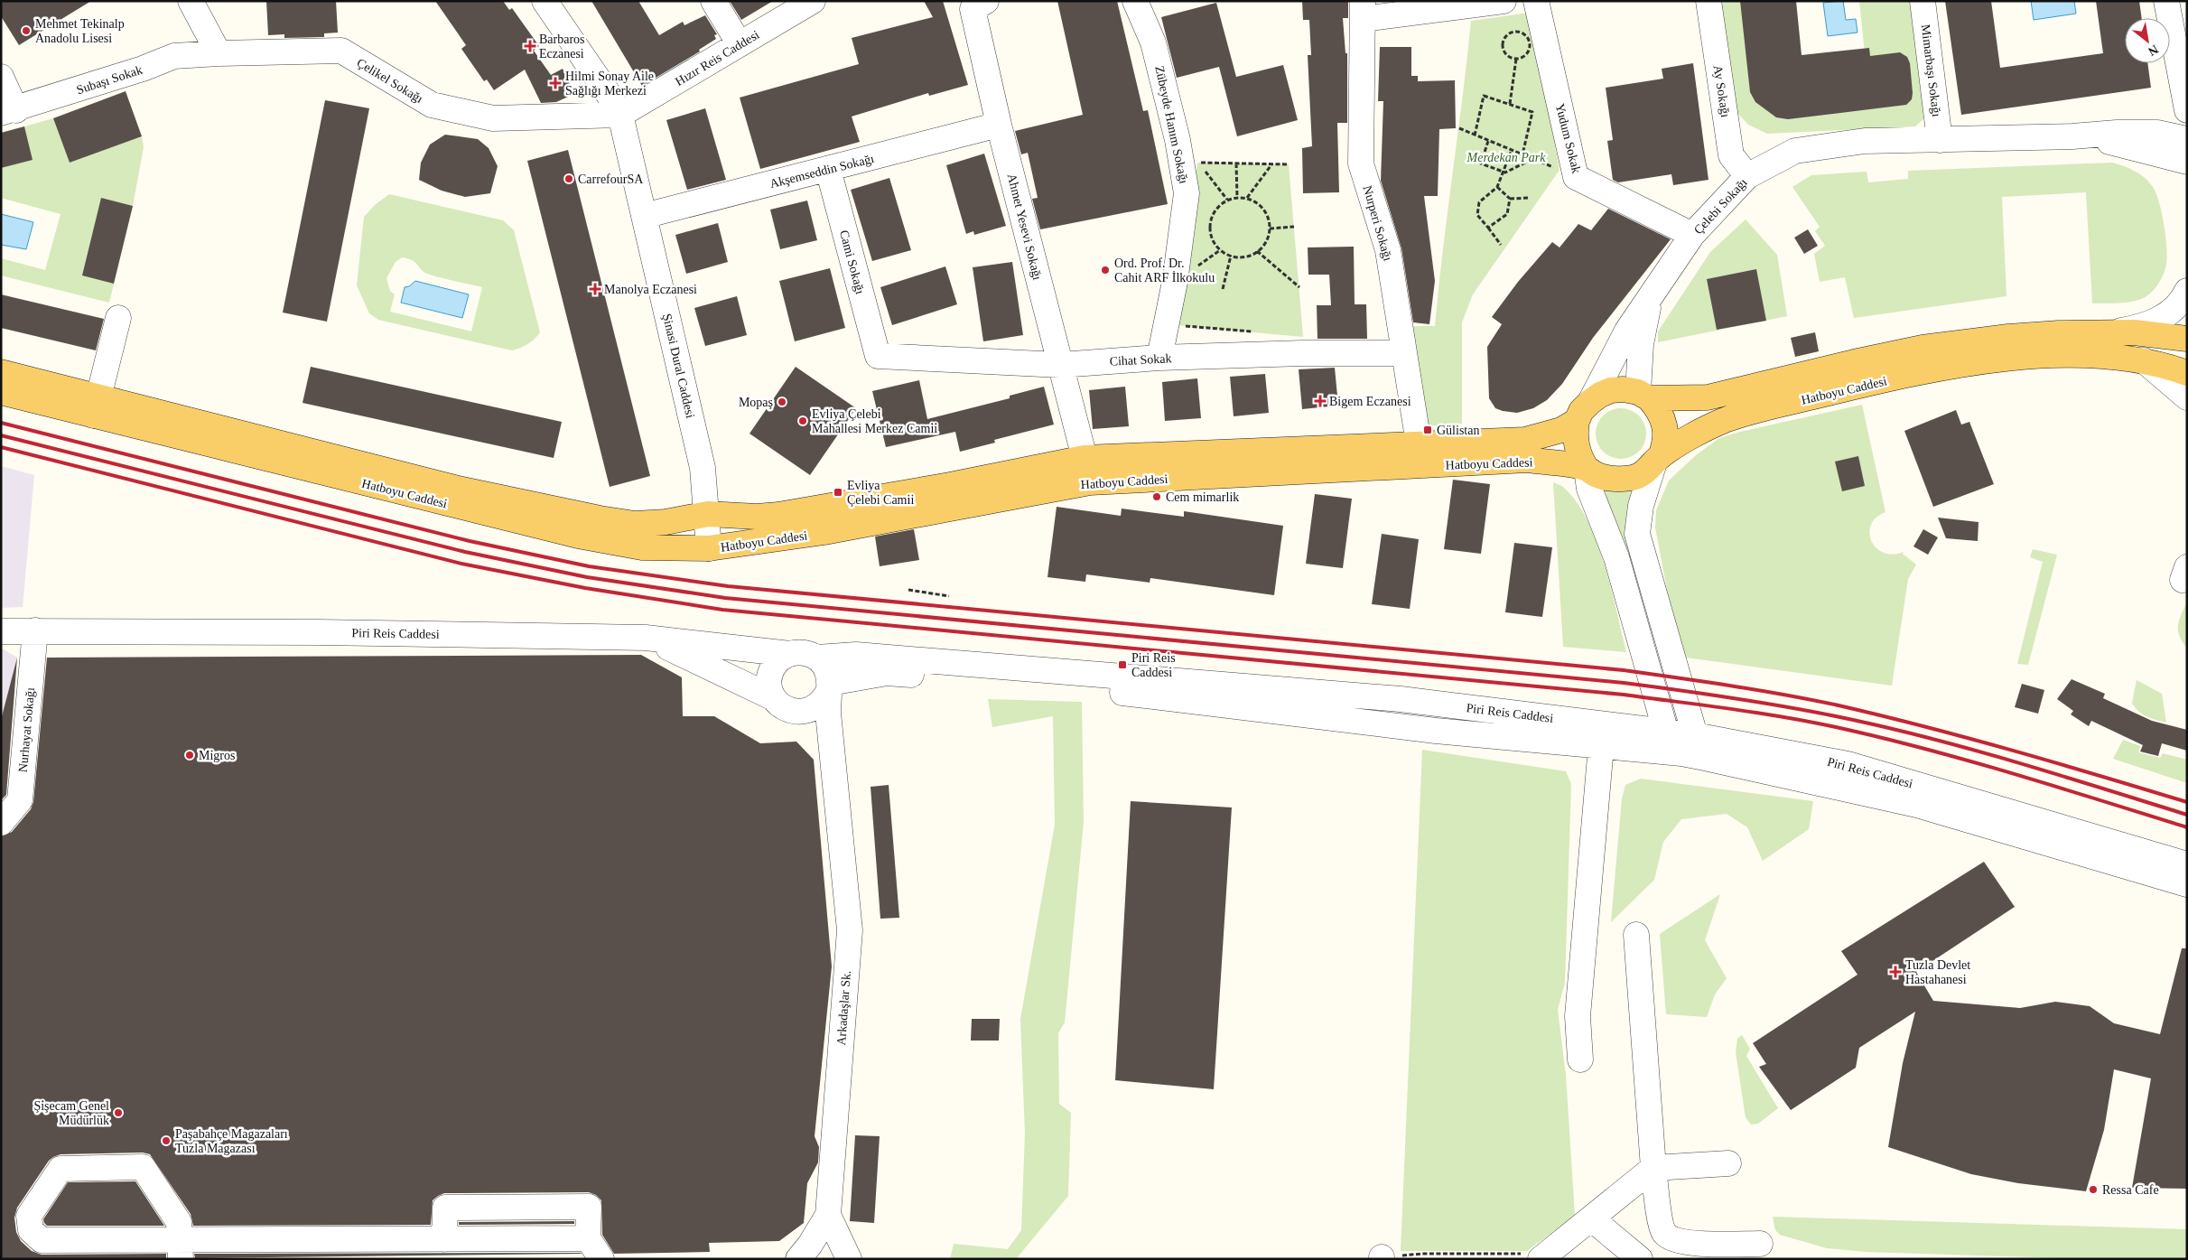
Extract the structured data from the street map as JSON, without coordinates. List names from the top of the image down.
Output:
{
  "streets": {
    "main road": ["Hatboyu Caddesi"],
    "street": [
      "Hızır Reis Caddesi",
      "Mimarbaşı Sokağı",
      "Subaşı Sokak",
      "Çelikel Sokağı",
      "Ay Sokağı",
      "Zübeyde Hanım Sokağı",
      "Yudum Sokak",
      "Akşemseddin Sokağı",
      "Çelebi Sokağı",
      "Nurperi Sokağı",
      "Ahmet Yesevi Sokağı",
      "Cami Sokağı",
      "Cihat Sokak",
      "Şinasi Dural Caddesi",
      "Piri Reis Caddesi",
      "Nurhayat Sokağı",
      "Arkadaşlar Sk."
    ]
  },
  "crossings": [
    ["Hızır Reis Caddesi", "Çelikel Sokağı"],
    ["Hızır Reis Caddesi", "Şinasi Dural Caddesi"],
    ["Mimarbaşı Sokağı", "Çelebi Sokağı"],
    ["Subaşı Sokak", "Çelikel Sokağı"],
    ["Çelikel Sokağı", "Şinasi Dural Caddesi"],
    ["Ay Sokağı", "Çelebi Sokağı"],
    ["Zübeyde Hanım Sokağı", "Cihat Sokak"],
    ["Yudum Sokak", "Çelebi Sokağı"],
    ["Akşemseddin Sokağı", "Ahmet Yesevi Sokağı"],
    ["Akşemseddin Sokağı", "Cami Sokağı"],
    ["Akşemseddin Sokağı", "Şinasi Dural Caddesi"],
    ["Çelebi Sokağı", "Hatboyu Caddesi"],
    ["Nurperi Sokağı", "Cihat Sokak"],
    ["Nurperi Sokağı", "Hatboyu Caddesi"],
    ["Ahmet Yesevi Sokağı", "Cihat Sokak"],
    ["Ahmet Yesevi Sokağı", "Hatboyu Caddesi"],
    ["Cami Sokağı", "Cihat Sokak"],
    ["Şinasi Dural Caddesi", "Hatboyu Caddesi"],
    ["Piri Reis Caddesi", "Nurhayat Sokağı"],
    ["Piri Reis Caddesi", "Arkadaşlar Sk."]
  ],
  "parks": ["Merdekan Park"],
  "places": {
    "other": [
      "Mehmet Tekinalp Anadolu Lisesi",
      "CarrefourSA",
      "Ord. Prof. Dr. Cahit ARF İlkokulu",
      "Mopaş",
      "Evliya Çelebi Mahallesi Merkez Camii",
      "Cem mimarlik",
      "Migros",
      "Şişecam Genel Müdürlük",
      "Paşabahçe Magazaları Tuzla Magazası",
      "Ressa Cafe"
    ],
    "health": [
      "Barbaros Eczanesi",
      "Hilmi Sonay Aile Sağlığı Merkezi",
      "Manolya Eczanesi",
      "Bigem Eczanesi",
      "Tuzla Devlet Hastahanesi"
    ],
    "transit": ["Gülistan", "Evliya Çelebi Camii", "Piri Reis Caddesi"]
  },
  "north": "bottom right"
}
